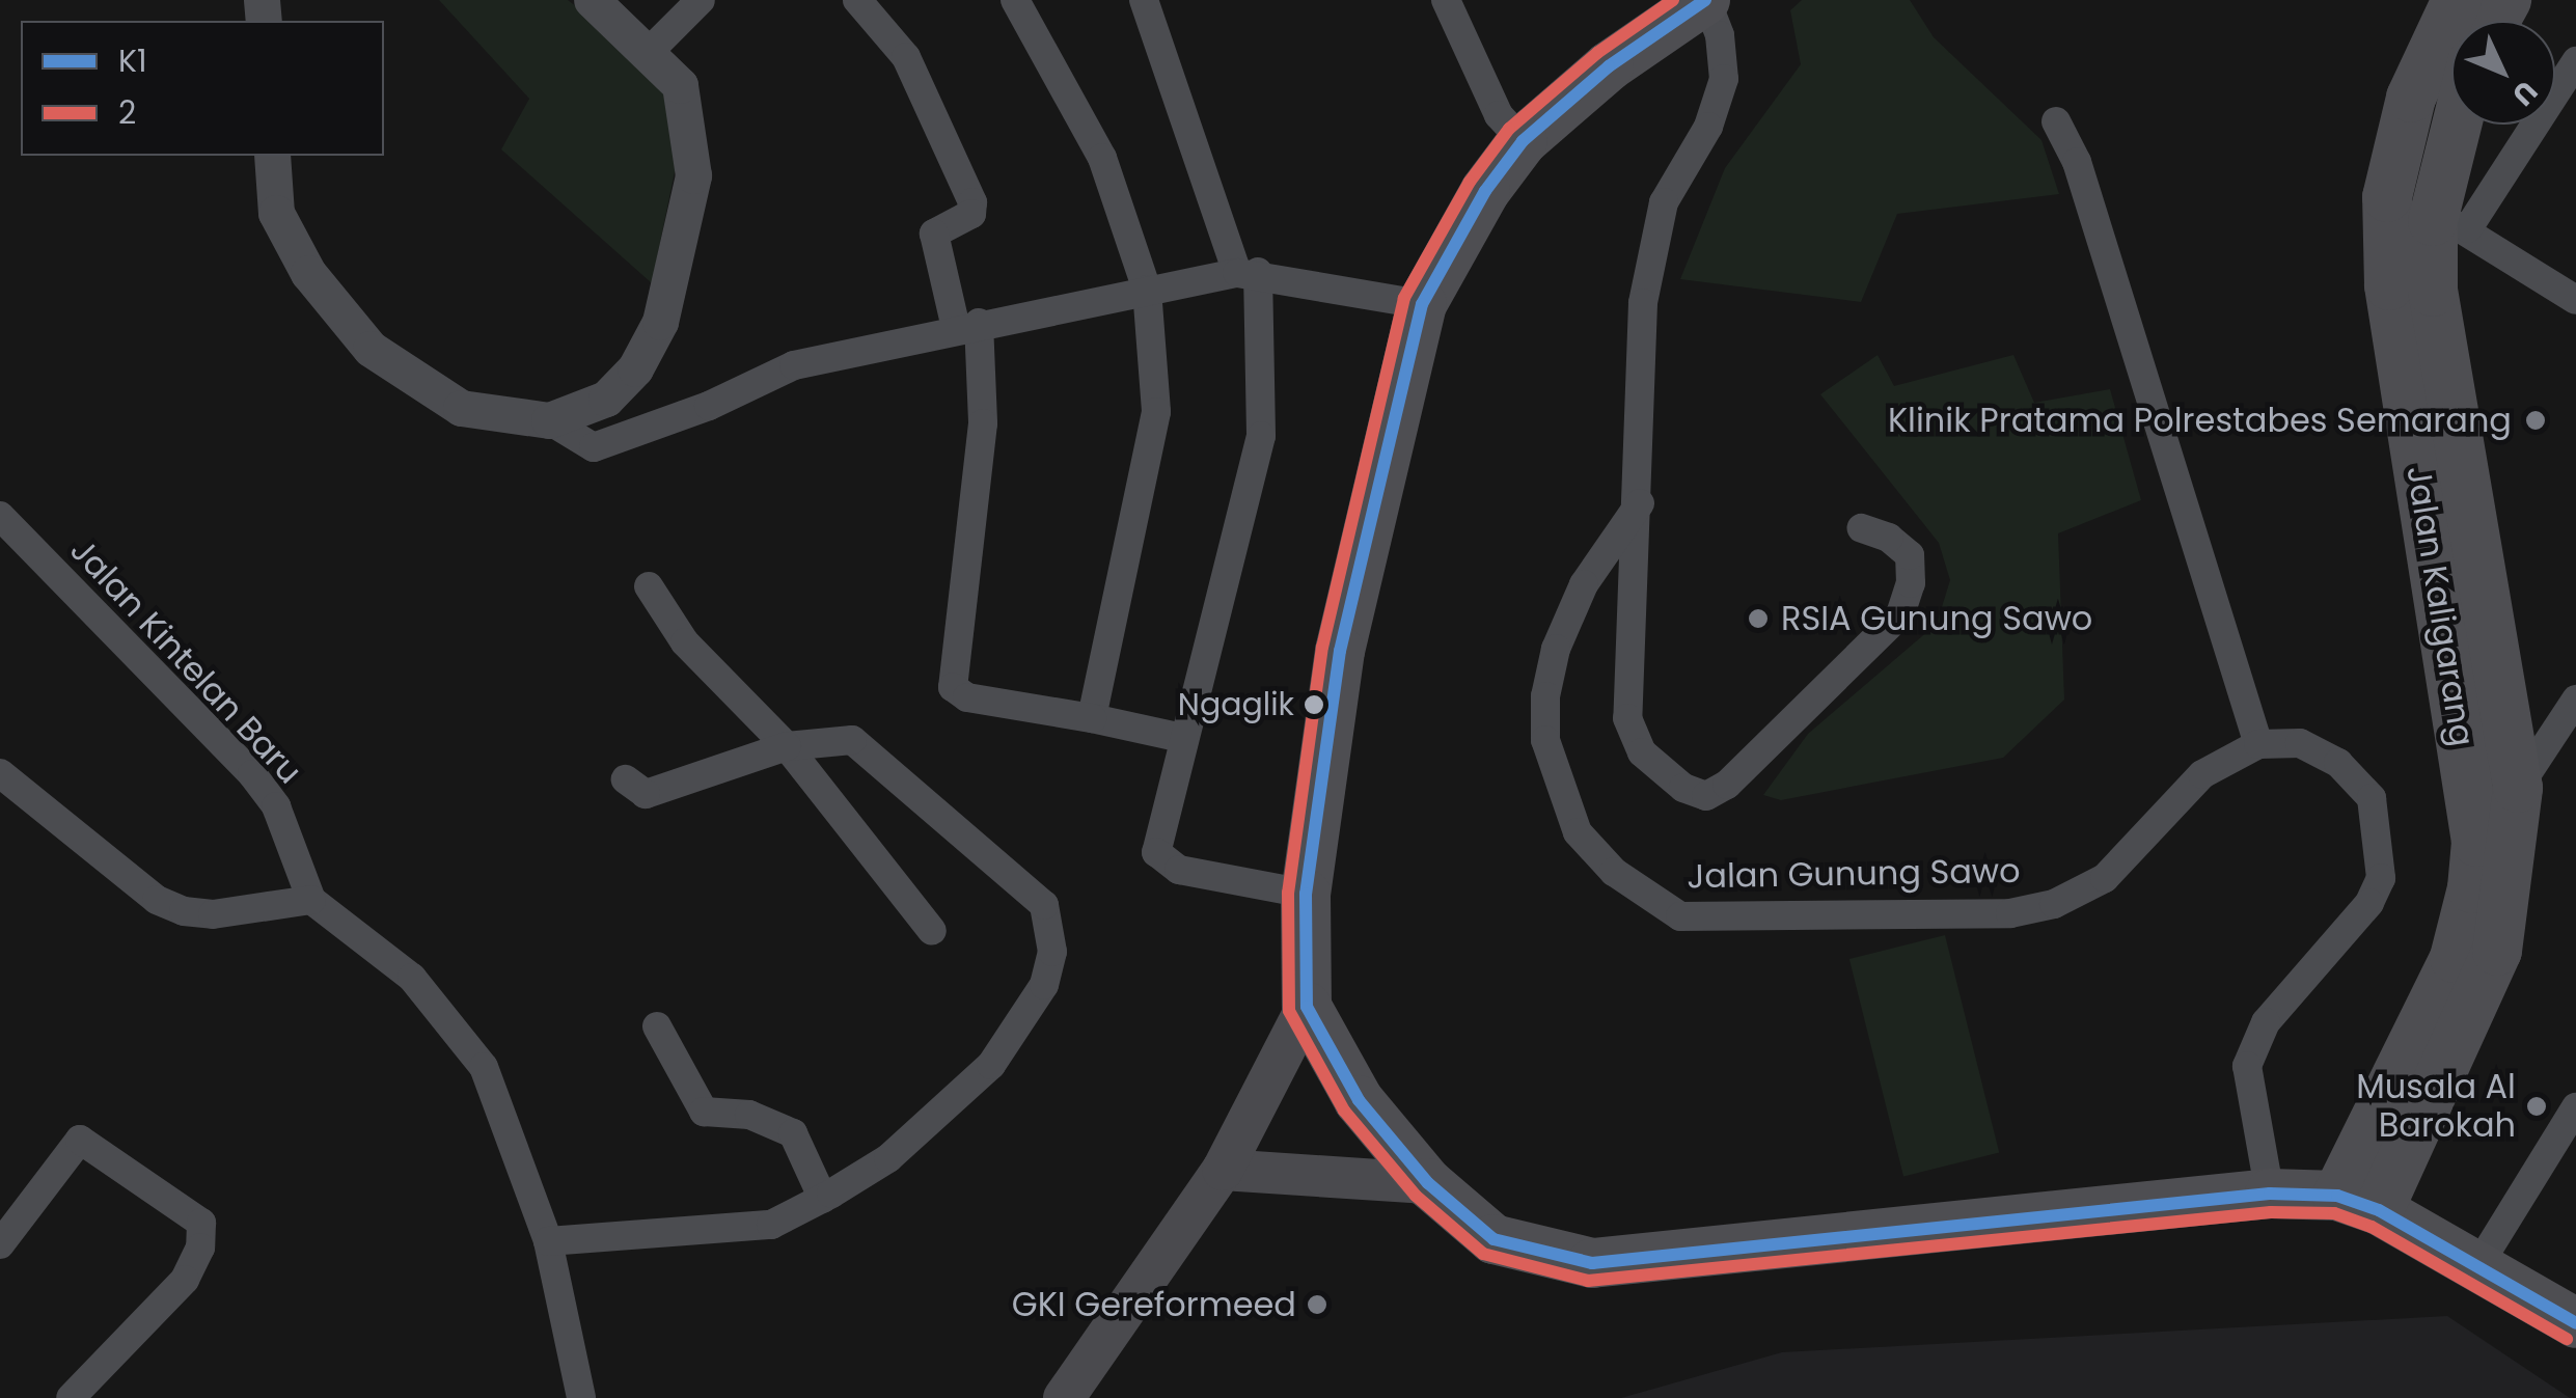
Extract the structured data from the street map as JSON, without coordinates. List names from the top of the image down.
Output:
{
  "streets": {
    "highway": ["Jalan Kaligarang"],
    "street": ["Jalan Kintelan Baru", "Jalan Gunung Sawo"]
  },
  "places": [
    "Klinik Pratama Polrestabes Semarang",
    "RSIA Gunung Sawo",
    "Ngaglik",
    "Musala Al Barokah",
    "GKI Gereformeed"
  ],
  "lines": ["transit line K1", "transit line 2"],
  "legend": ["K1", "2"],
  "north": "bottom right"
}
